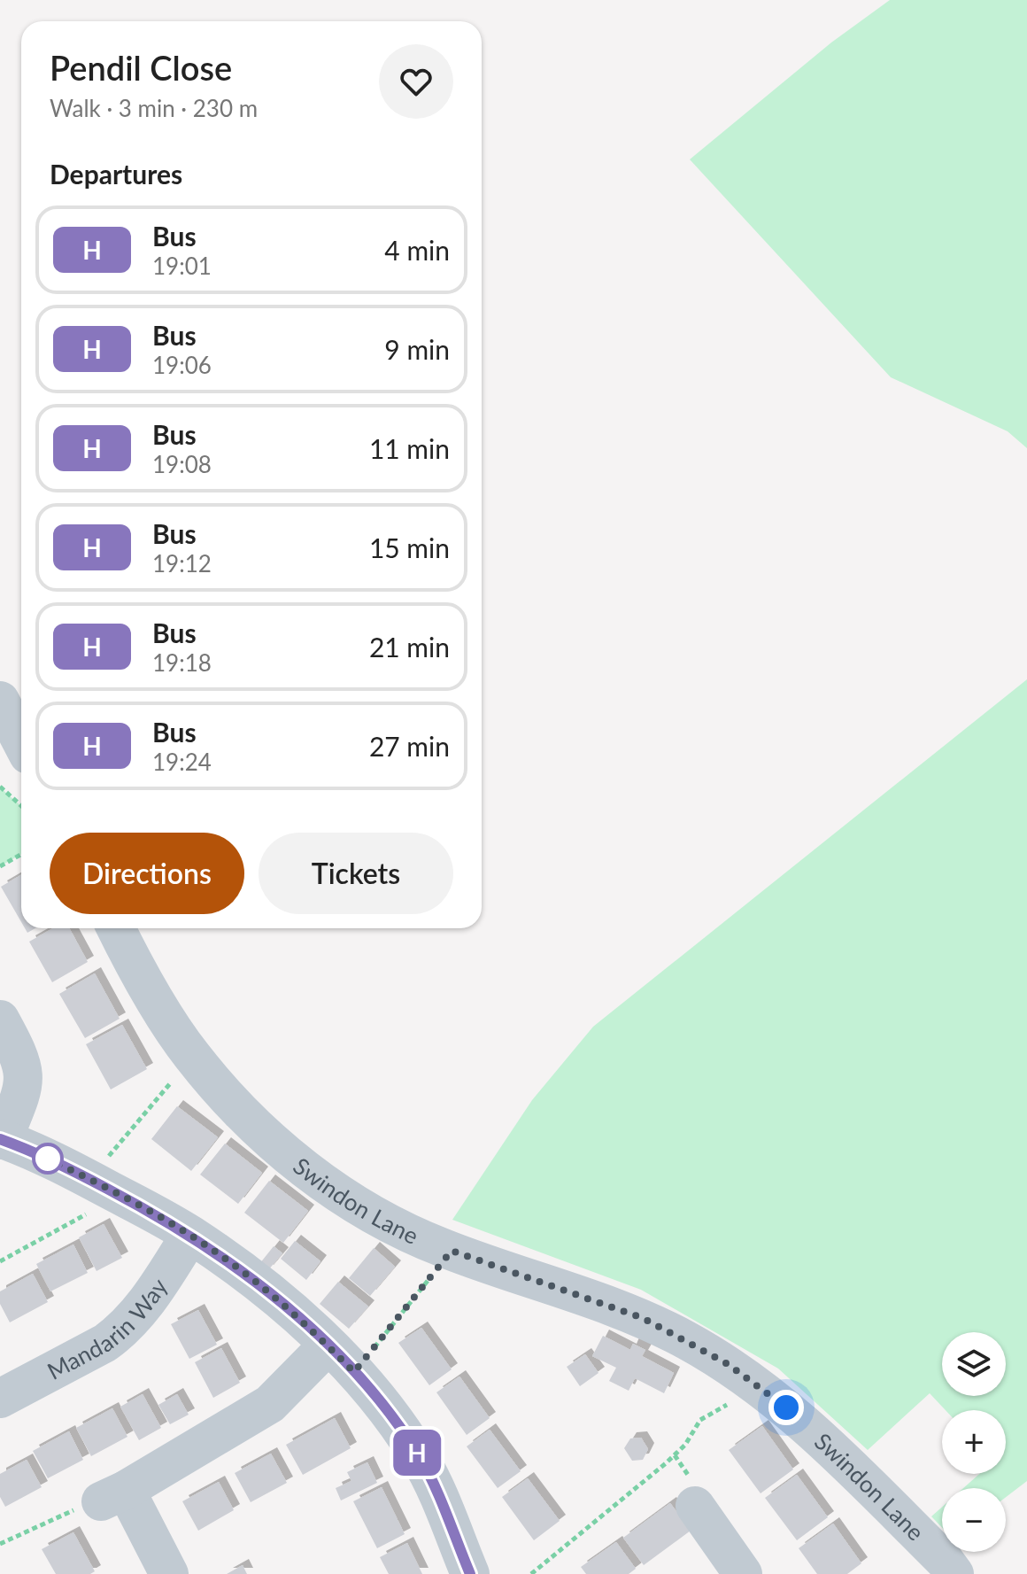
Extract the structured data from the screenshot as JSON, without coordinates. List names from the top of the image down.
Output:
{
  "streets": {
    "street": ["Swindon Lane", "Mandarin Way"]
  },
  "lines": ["bus line H"],
  "page": {
    "on_map": "H",
    "heading": [
      ["Pendil Close", "Walk · 3 min · 230 m"],
      "Departures"
    ],
    "list": [
      {
        "mark": "H",
        "name": "Bus",
        "note": "19:01",
        "value": "4 min"
      },
      {
        "mark": "H",
        "name": "Bus",
        "note": "19:06",
        "value": "9 min"
      },
      {
        "mark": "H",
        "name": "Bus",
        "note": "19:08",
        "value": "11 min"
      },
      {
        "mark": "H",
        "name": "Bus",
        "note": "19:12",
        "value": "15 min"
      },
      {
        "mark": "H",
        "name": "Bus",
        "note": "19:18",
        "value": "21 min"
      },
      {
        "mark": "H",
        "name": "Bus",
        "note": "19:24",
        "value": "27 min"
      }
    ],
    "buttons": ["Directions", "Tickets"],
    "map_buttons": ["+", "−"]
  }
}
